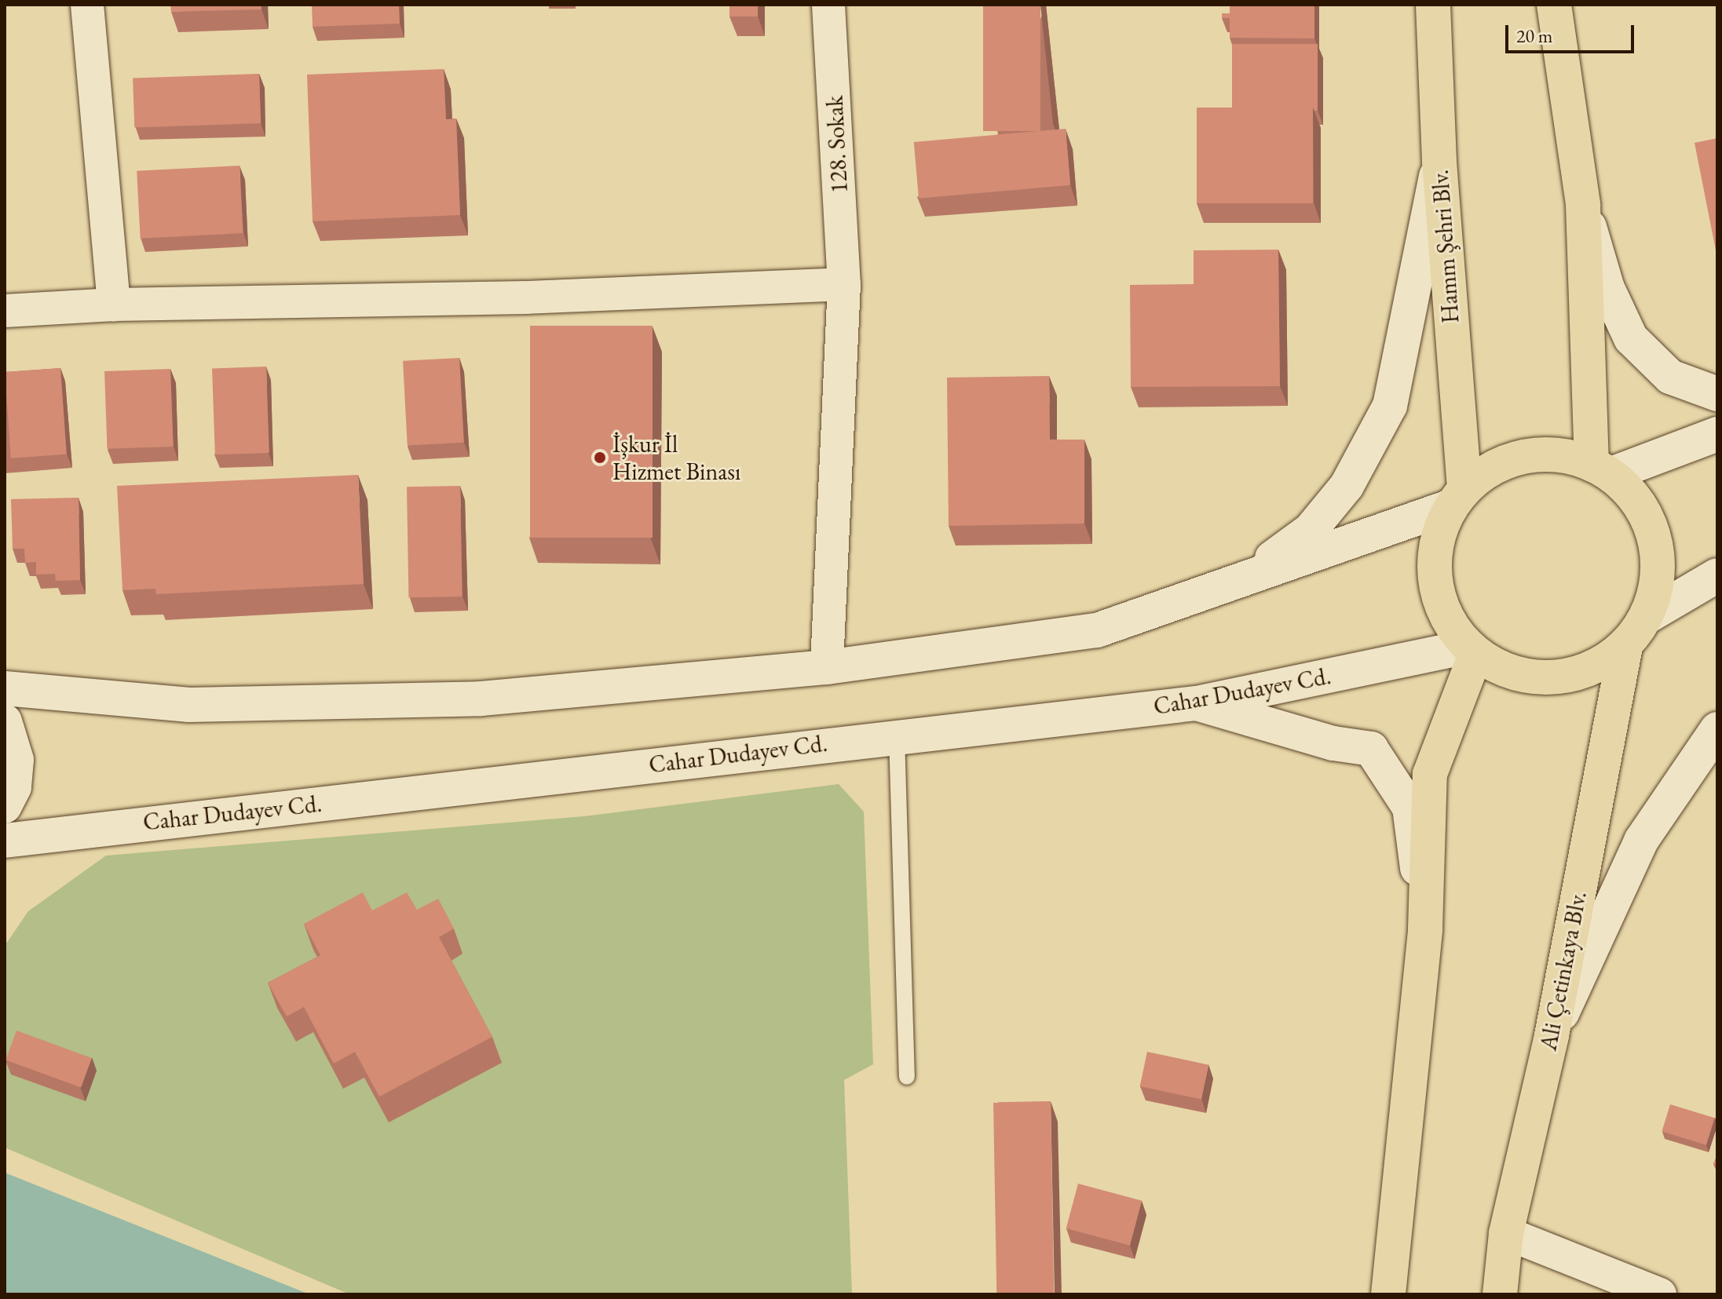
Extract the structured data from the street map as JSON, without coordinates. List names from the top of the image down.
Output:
{
  "streets": {
    "main road": ["Hamm Şehri Blv.", "Cahar Dudayev Cd.", "Ali Çetinkaya Blv."],
    "street": ["128. Sokak"]
  },
  "crossings": [
    ["Hamm Şehri Blv.", "Cahar Dudayev Cd."],
    ["Hamm Şehri Blv.", "Ali Çetinkaya Blv."],
    ["Cahar Dudayev Cd.", "Ali Çetinkaya Blv."]
  ],
  "places": ["İşkur İl Hizmet Binası"],
  "scale_bar": "20 m"
}
